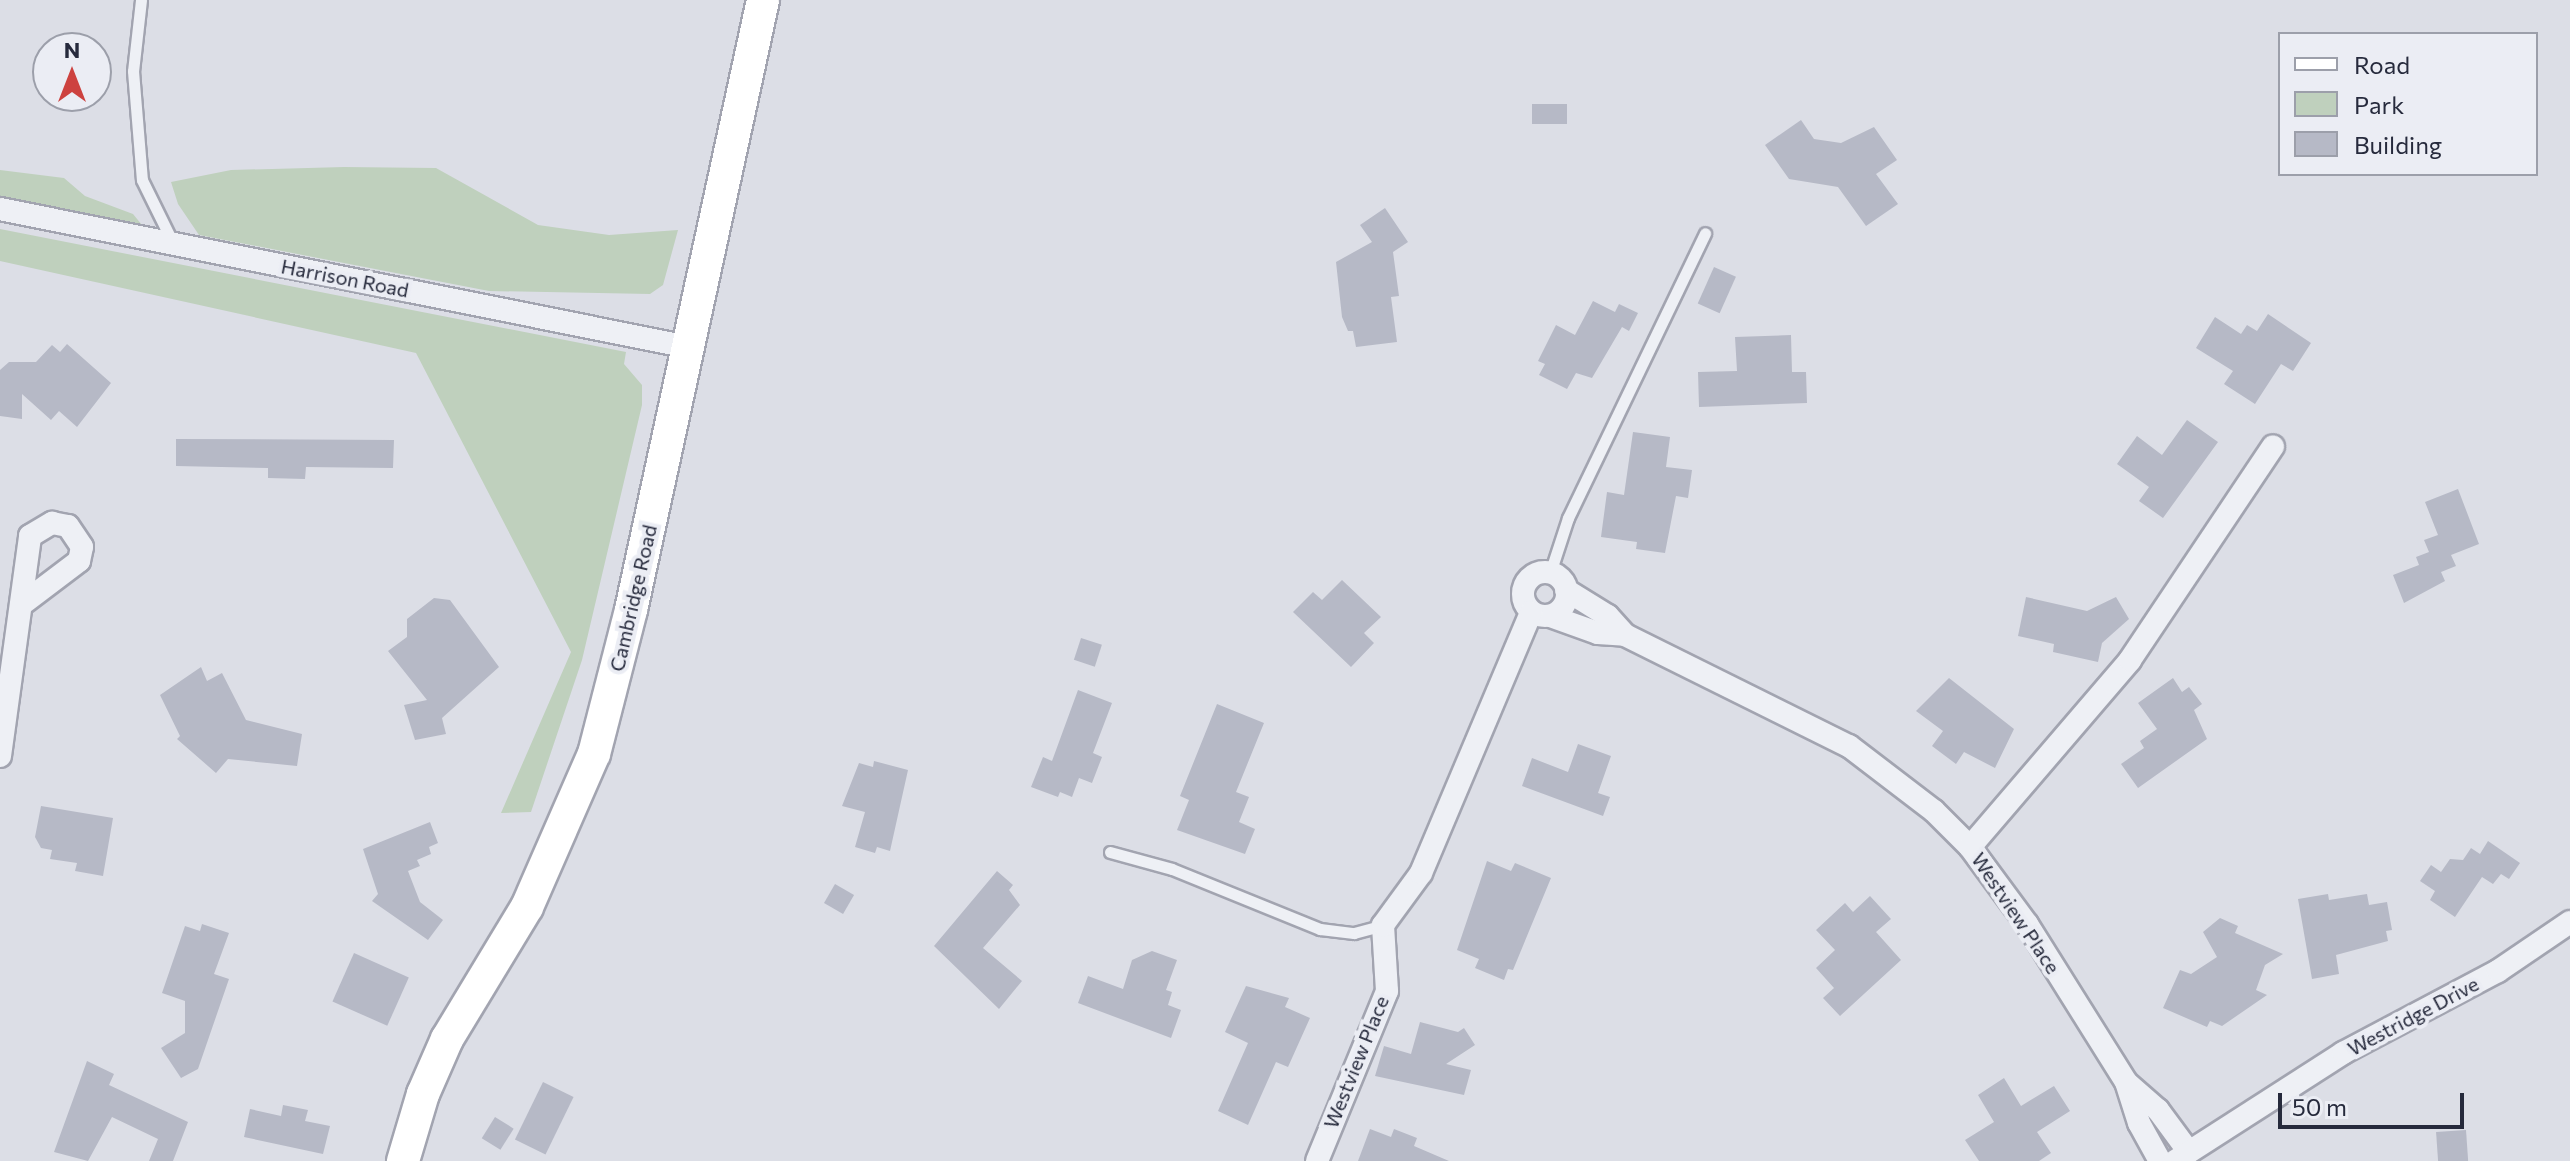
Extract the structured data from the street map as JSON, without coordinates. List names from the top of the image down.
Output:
{
  "streets": {
    "main road": ["Cambridge Road"],
    "street": ["Harrison Road", "Westview Place", "Westridge Drive"]
  },
  "crossings": [
    ["Harrison Road", "Cambridge Road"],
    ["Westview Place", "Westridge Drive"]
  ],
  "legend": ["Road", "Park", "Building"],
  "scale_bar": "50 m",
  "north": "top"
}
